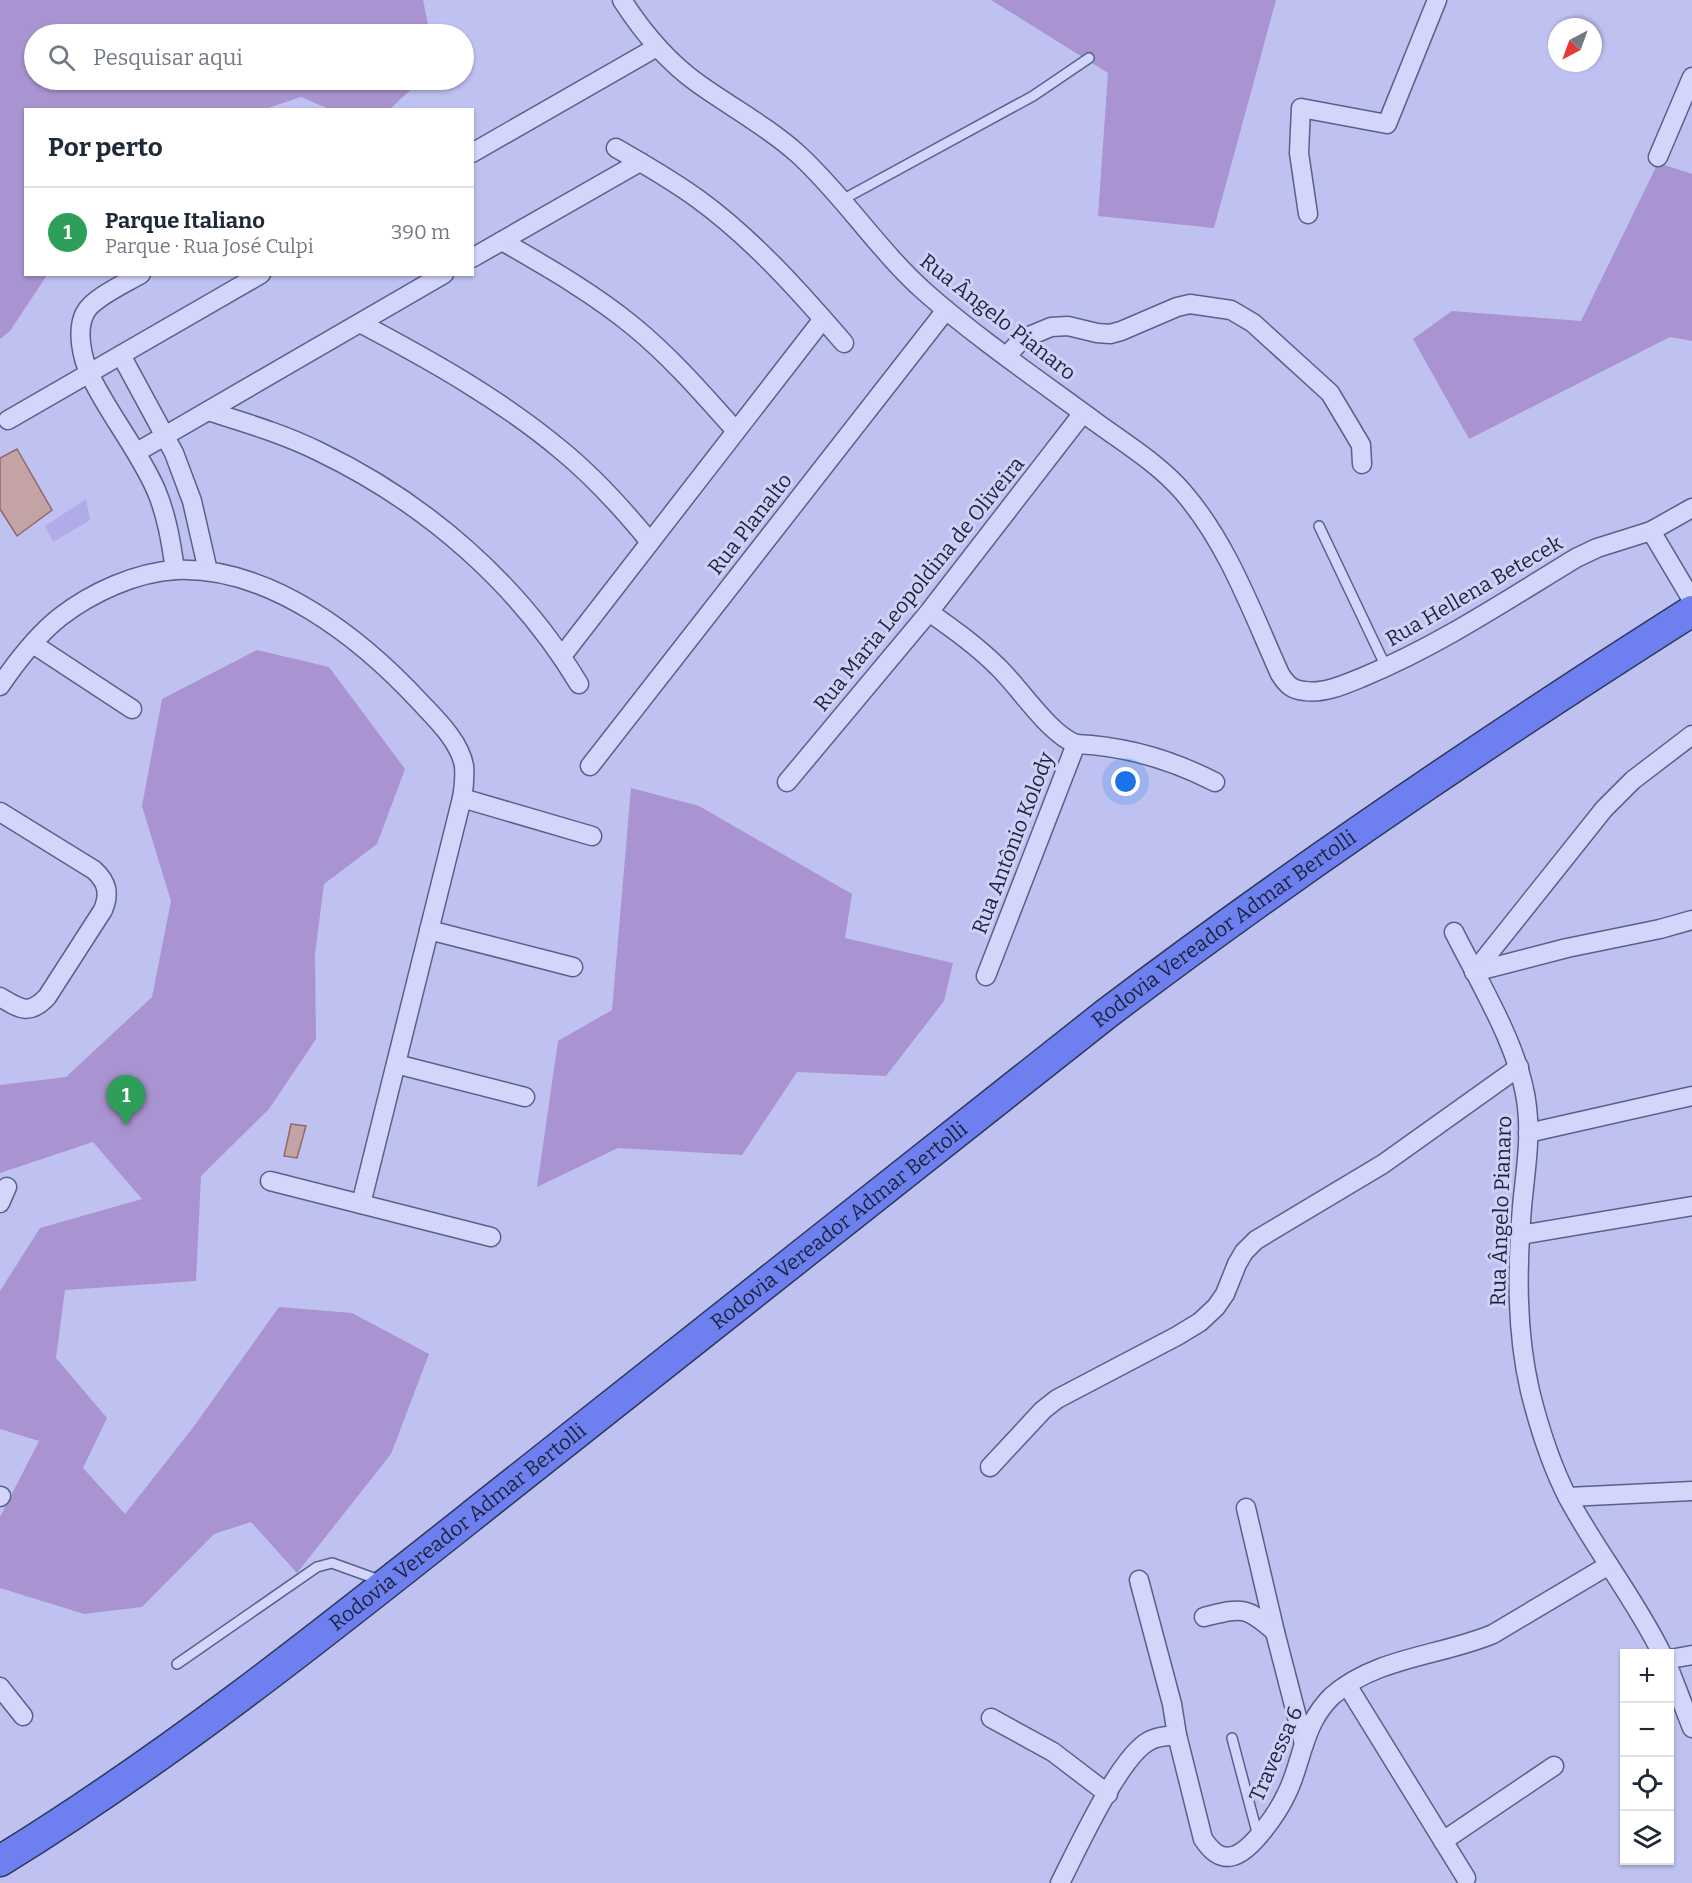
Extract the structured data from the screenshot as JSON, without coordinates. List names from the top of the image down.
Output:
{
  "streets": {
    "highway": ["Rodovia Vereador Admar Bertolli"],
    "street": [
      "Rua Ângelo Pianaro",
      "Rua Planalto",
      "Rua Maria Leopoldina de Oliveira",
      "Rua Hellena Betecek",
      "Rua Antônio Kolody",
      "Travessa 6"
    ]
  },
  "crossings": [
    ["Rua Ângelo Pianaro", "Rua Planalto"],
    ["Rua Ângelo Pianaro", "Rua Maria Leopoldina de Oliveira"],
    ["Rua Ângelo Pianaro", "Rua Hellena Betecek"],
    ["Rua Ângelo Pianaro", "Travessa 6"],
    ["Rua Maria Leopoldina de Oliveira", "Rua Antônio Kolody"]
  ],
  "north": "bottom left",
  "page": {
    "search": "Pesquisar aqui",
    "heading": "Por perto",
    "list": [
      {
        "mark": "1",
        "name": "Parque Italiano",
        "note": "Parque · Rua José Culpi",
        "value": "390 m"
      }
    ],
    "pins": "1",
    "map_buttons": ["+", "−"]
  }
}
